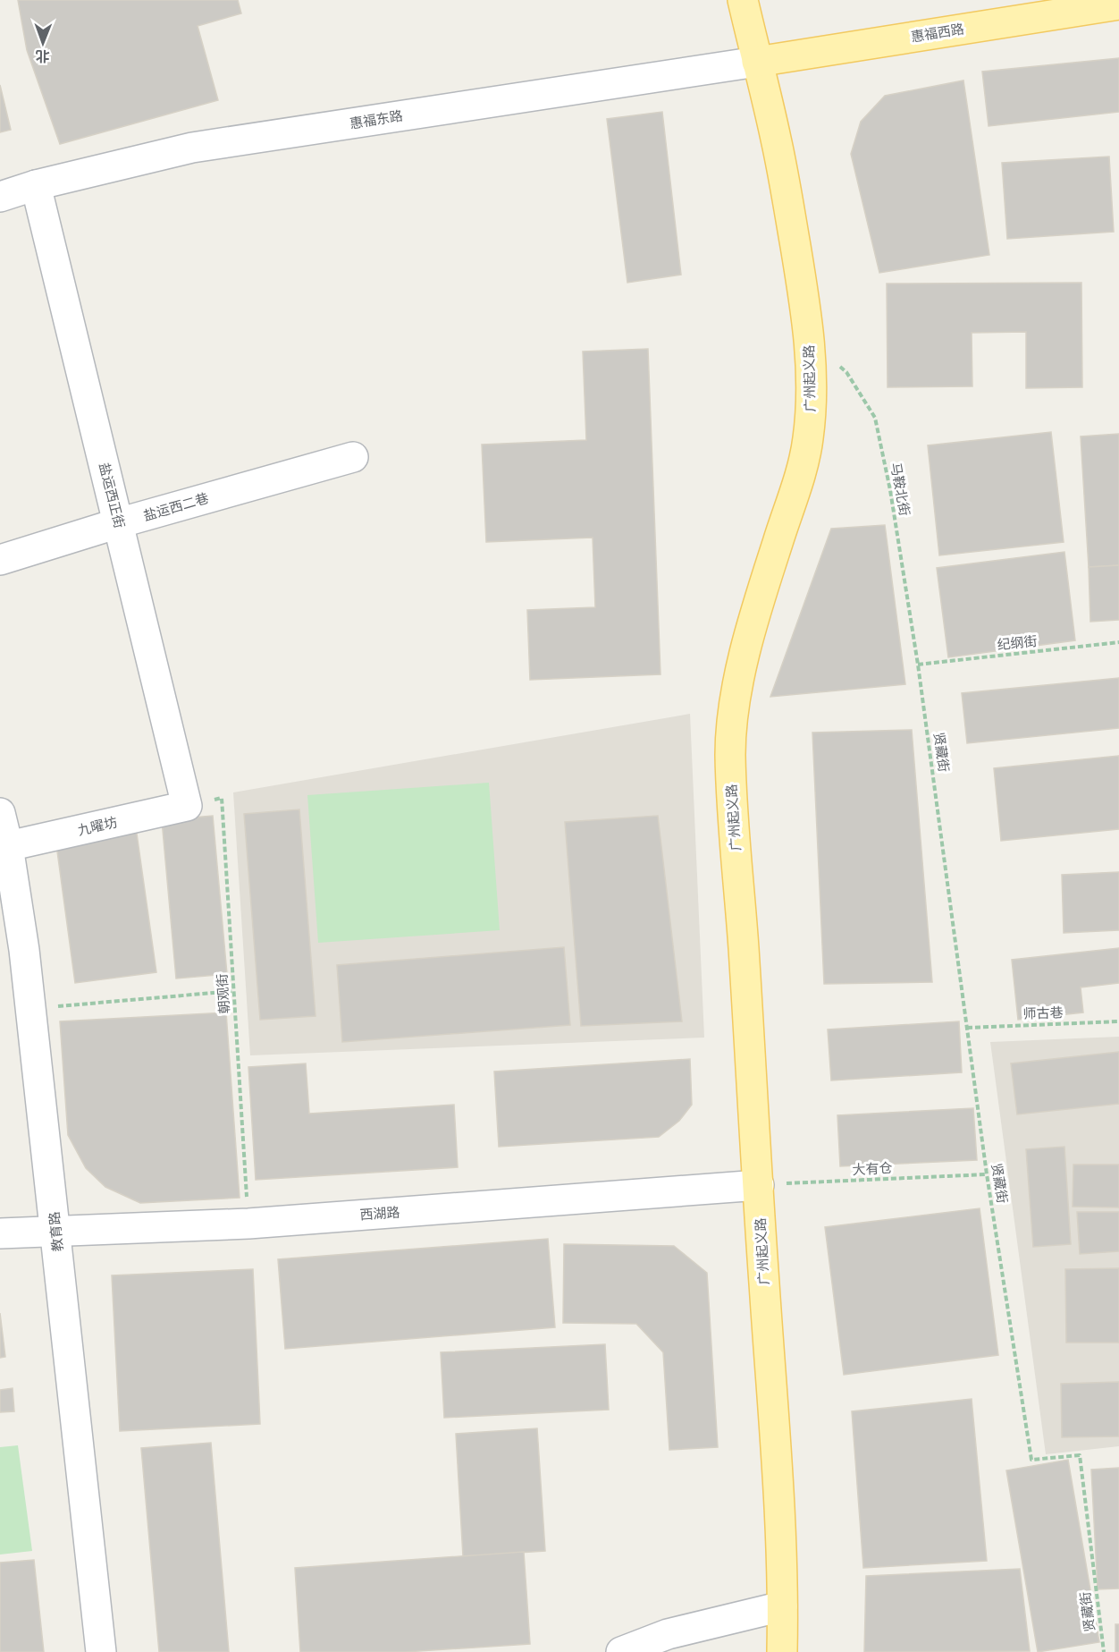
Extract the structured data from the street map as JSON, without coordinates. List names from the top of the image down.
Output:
{
  "streets": {
    "main road": ["惠福西路", "广州起义路"],
    "street": [
      "惠福东路",
      "盐运西正街",
      "盐运西二巷",
      "九曜坊",
      "西湖路",
      "教育路"
    ],
    "path": [
      "马鞍北街",
      "纪纲街",
      "贤藏街",
      "朝观街",
      "师古巷",
      "大有仓"
    ]
  },
  "crossings": [
    ["惠福西路", "惠福东路"],
    ["惠福西路", "广州起义路"],
    ["惠福东路", "广州起义路"],
    ["惠福东路", "盐运西正街"],
    ["广州起义路", "马鞍北街"],
    ["广州起义路", "大有仓"],
    ["广州起义路", "西湖路"],
    ["马鞍北街", "纪纲街"],
    ["马鞍北街", "贤藏街"],
    ["盐运西正街", "盐运西二巷"],
    ["盐运西正街", "九曜坊"],
    ["盐运西正街", "朝观街"],
    ["纪纲街", "贤藏街"],
    ["贤藏街", "师古巷"],
    ["贤藏街", "大有仓"],
    ["九曜坊", "朝观街"],
    ["九曜坊", "教育路"],
    ["朝观街", "西湖路"],
    ["大有仓", "西湖路"],
    ["西湖路", "教育路"]
  ],
  "north": "bottom"
}
